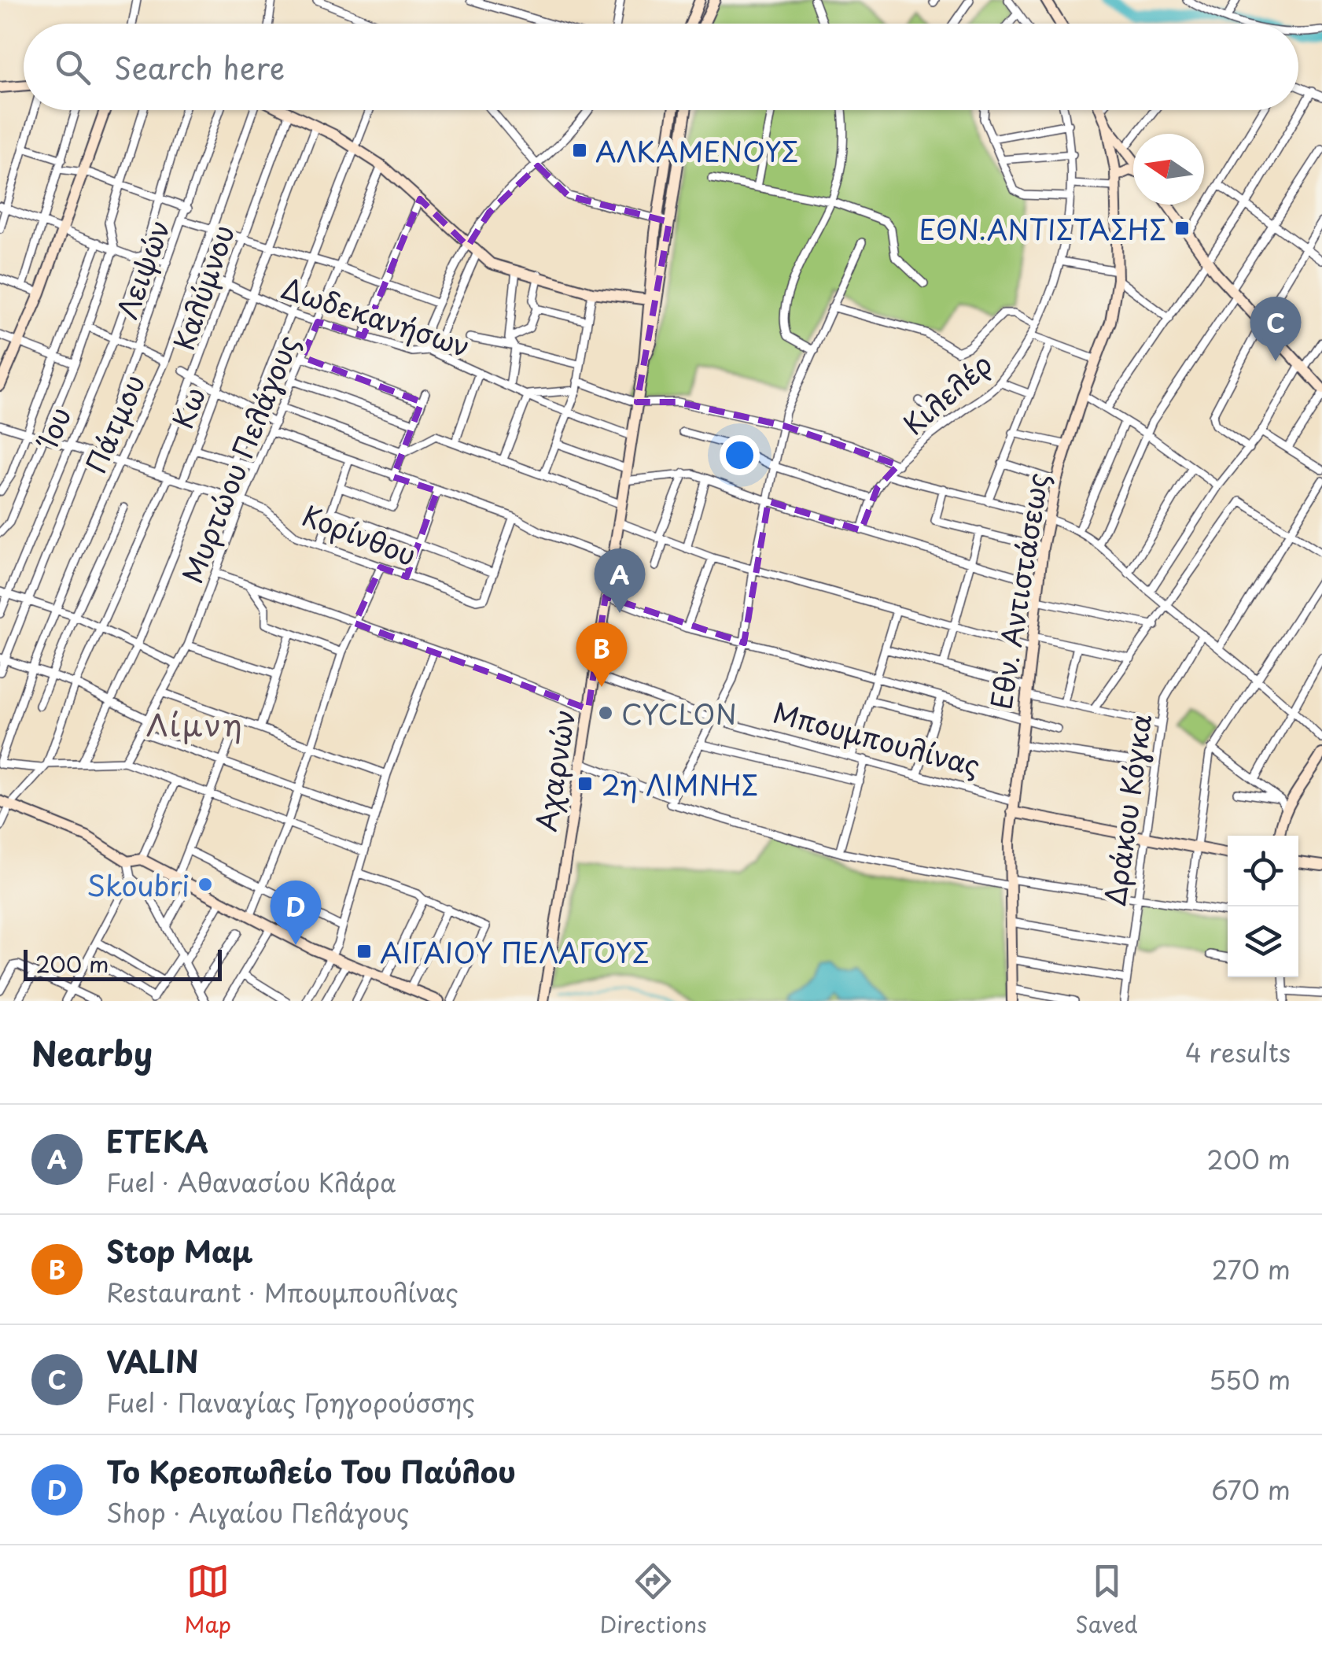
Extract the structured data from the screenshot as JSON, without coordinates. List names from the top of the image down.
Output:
{
  "streets": {
    "street": [
      "Λειψών",
      "Καλύμνου",
      "Δωδεκανήσων",
      "Κιλελέρ",
      "Κω",
      "Πάτμου",
      "Ίου",
      "Μυρτώου Πελάγους",
      "Κορίνθου",
      "Εθν. Αντιστάσεως",
      "Μπουμπουλίνας",
      "Αχαρνών",
      "Δράκου Κόγκα"
    ]
  },
  "crossings": [
    ["Λειψών", "Κορίνθου"],
    ["Καλύμνου", "Δωδεκανήσων"],
    ["Καλύμνου", "Κορίνθου"],
    ["Δωδεκανήσων", "Κω"],
    ["Δωδεκανήσων", "Πάτμου"],
    ["Δωδεκανήσων", "Μυρτώου Πελάγους"],
    ["Δωδεκανήσων", "Αχαρνών"],
    ["Κω", "Κορίνθου"],
    ["Πάτμου", "Κορίνθου"],
    ["Ίου", "Κορίνθου"],
    ["Μυρτώου Πελάγους", "Κορίνθου"],
    ["Εθν. Αντιστάσεως", "Μπουμπουλίνας"],
    ["Μπουμπουλίνας", "Αχαρνών"],
    ["Μπουμπουλίνας", "Δράκου Κόγκα"]
  ],
  "districts": ["Λίμνη"],
  "places": {
    "transit": [
      "ΑΛΚΑΜΕΝΟΥΣ",
      "ΕΘΝ.ΑΝΤΙΣΤΑΣΗΣ",
      "2η ΛΙΜΝΗΣ",
      "ΑΙΓΑΙΟΥ ΠΕΛΑΓΟΥΣ"
    ],
    "other": ["CYCLON", "Skoubri"]
  },
  "scale_bar": "200 m",
  "north": "left",
  "page": {
    "search": "Search here",
    "pins": [
      "C",
      "A",
      "B",
      "D"
    ],
    "scale": "200 m",
    "heading": ["Nearby", "4 results"],
    "list": [
      {
        "mark": "A",
        "name": "ΕΤΕΚΑ",
        "note": "Fuel · Αθανασίου Κλάρα",
        "value": "200 m"
      },
      {
        "mark": "B",
        "name": "Stop Μαμ",
        "note": "Restaurant · Μπουμπουλίνας",
        "value": "270 m"
      },
      {
        "mark": "C",
        "name": "VALIN",
        "note": "Fuel · Παναγίας Γρηγορούσσης",
        "value": "550 m"
      },
      {
        "mark": "D",
        "name": "Το Κρεοπωλείο Του Παύλου",
        "note": "Shop · Αιγαίου Πελάγους",
        "value": "670 m"
      }
    ],
    "nav": ["Map", "Directions", "Saved"]
  }
}
